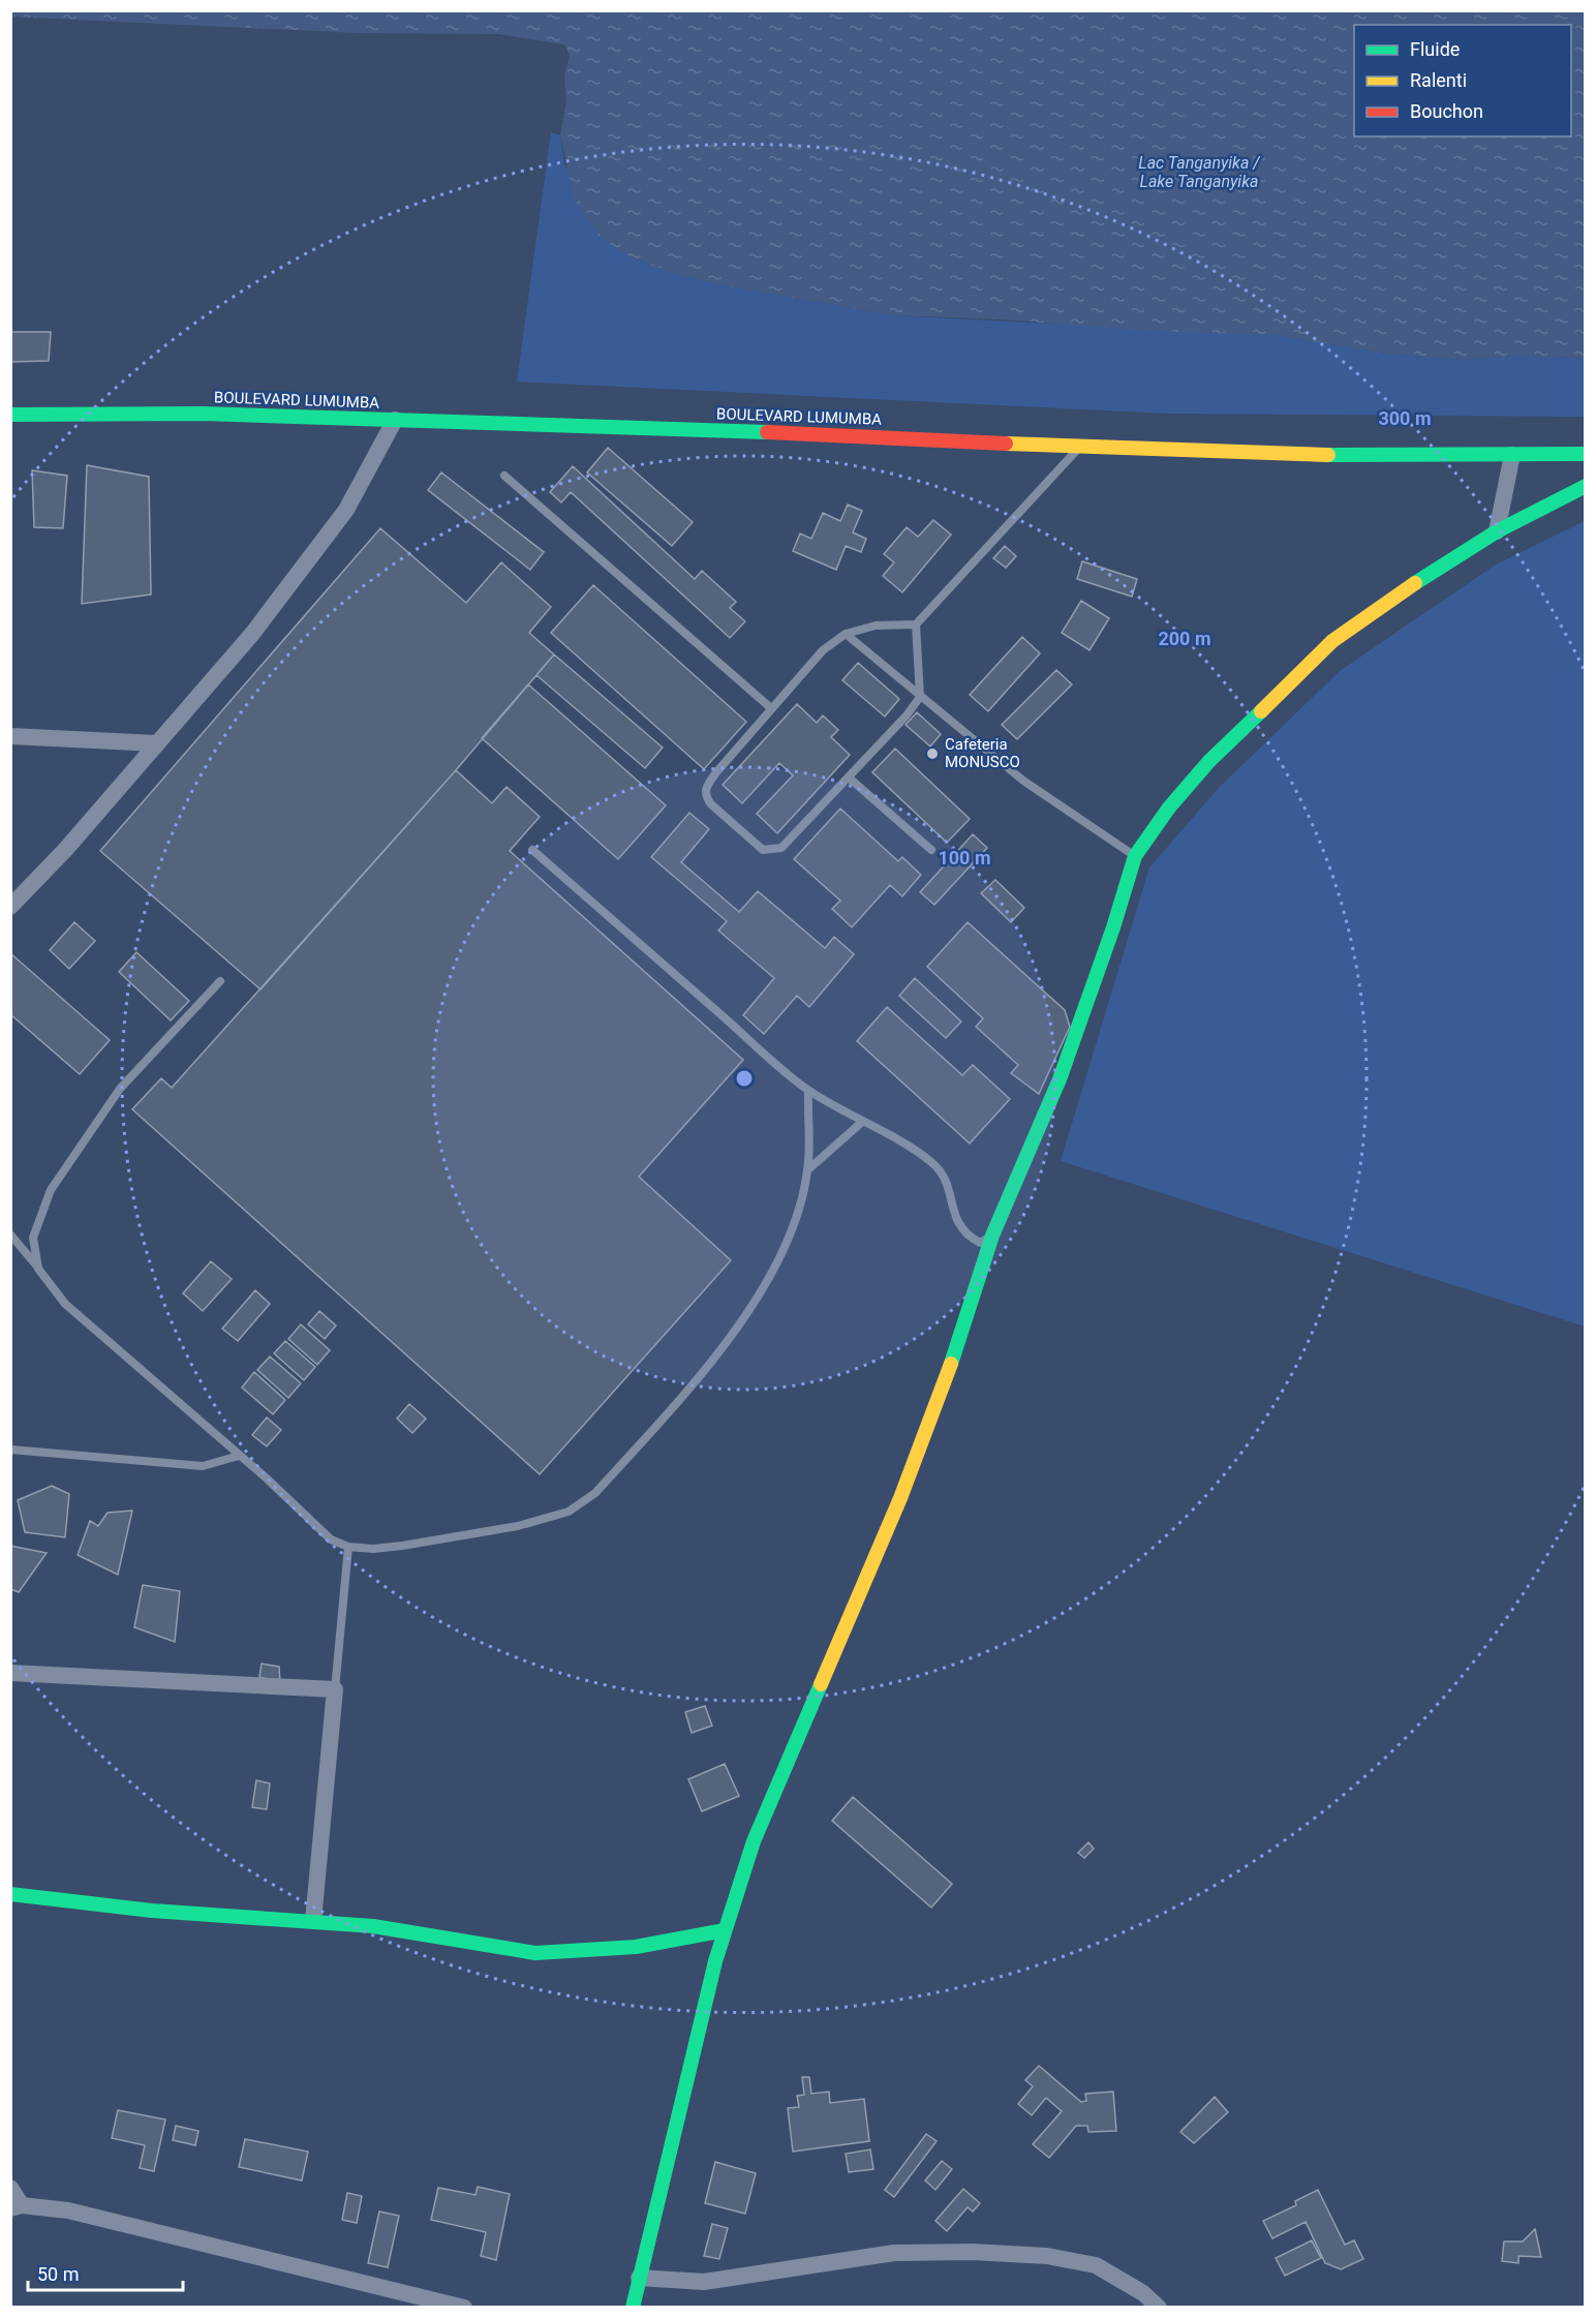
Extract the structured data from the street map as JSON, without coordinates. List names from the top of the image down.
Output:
{
  "streets": {
    "street": ["BOULEVARD LUMUMBA"]
  },
  "water": ["Lac Tanganyika / Lake Tanganyika"],
  "places": ["Cafeteria MONUSCO"],
  "legend": ["Fluide", "Ralenti", "Bouchon"],
  "scale_bar": "50 m",
  "rings": ["300 m", "200 m", "100 m"]
}
